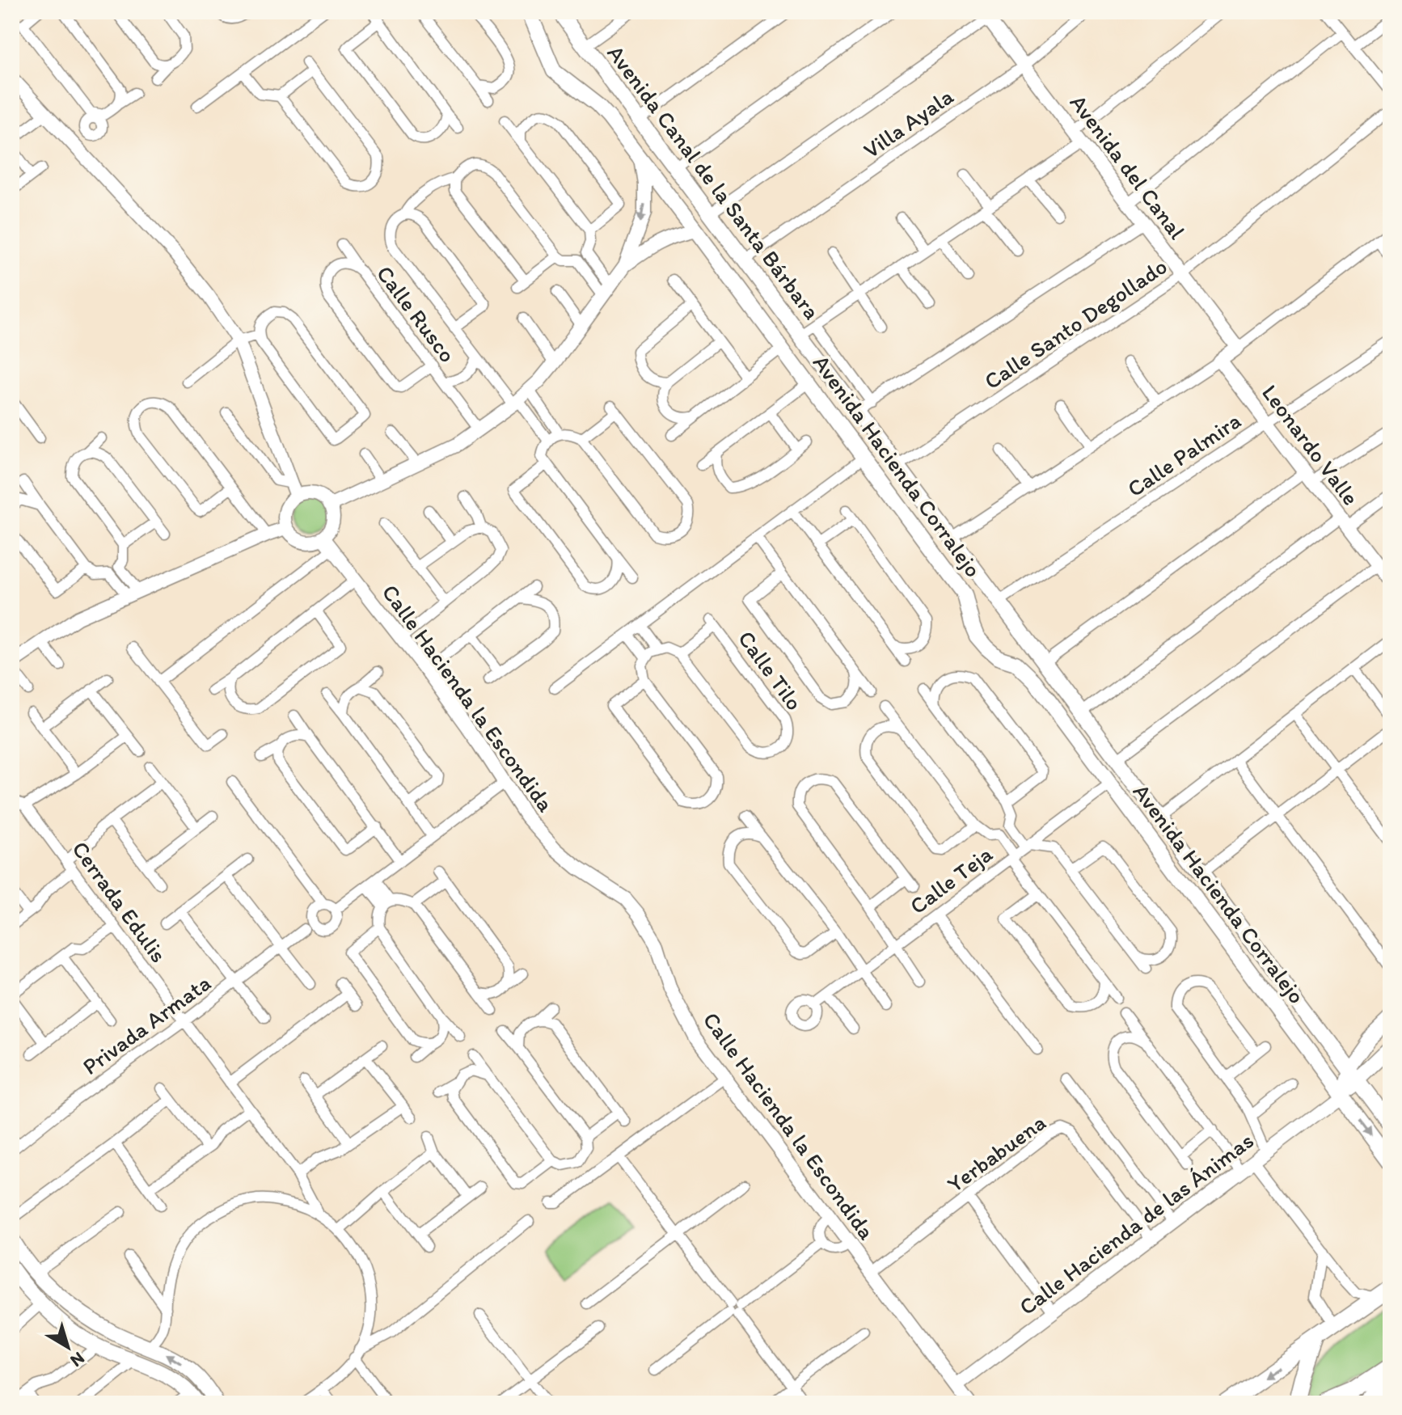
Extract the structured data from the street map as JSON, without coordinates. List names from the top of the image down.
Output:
{
  "streets": {
    "main road": ["Avenida Canal de la Santa Bárbara", "Avenida Hacienda Corralejo"],
    "street": [
      "Villa Ayala",
      "Avenida del Canal",
      "Calle Rusco",
      "Calle Santo Degollado",
      "Leonardo Valle",
      "Calle Palmira",
      "Calle Tilo",
      "Calle Hacienda la Escondida",
      "Calle Teja",
      "Cerrada Edulis",
      "Privada Armata",
      "Yerbabuena",
      "Calle Hacienda de las Ánimas"
    ]
  },
  "crossings": [
    ["Villa Ayala", "Avenida del Canal"],
    ["Villa Ayala", "Avenida Canal de la Santa Bárbara"],
    ["Avenida del Canal", "Calle Santo Degollado"],
    ["Avenida Canal de la Santa Bárbara", "Calle Santo Degollado"],
    ["Avenida Canal de la Santa Bárbara", "Calle Palmira"],
    ["Leonardo Valle", "Calle Palmira"],
    ["Avenida Hacienda Corralejo", "Calle Teja"],
    ["Avenida Hacienda Corralejo", "Calle Hacienda de las Ánimas"],
    ["Calle Hacienda la Escondida", "Yerbabuena"],
    ["Calle Hacienda la Escondida", "Calle Hacienda de las Ánimas"],
    ["Cerrada Edulis", "Privada Armata"],
    ["Yerbabuena", "Calle Hacienda de las Ánimas"]
  ],
  "north": "bottom right"
}
